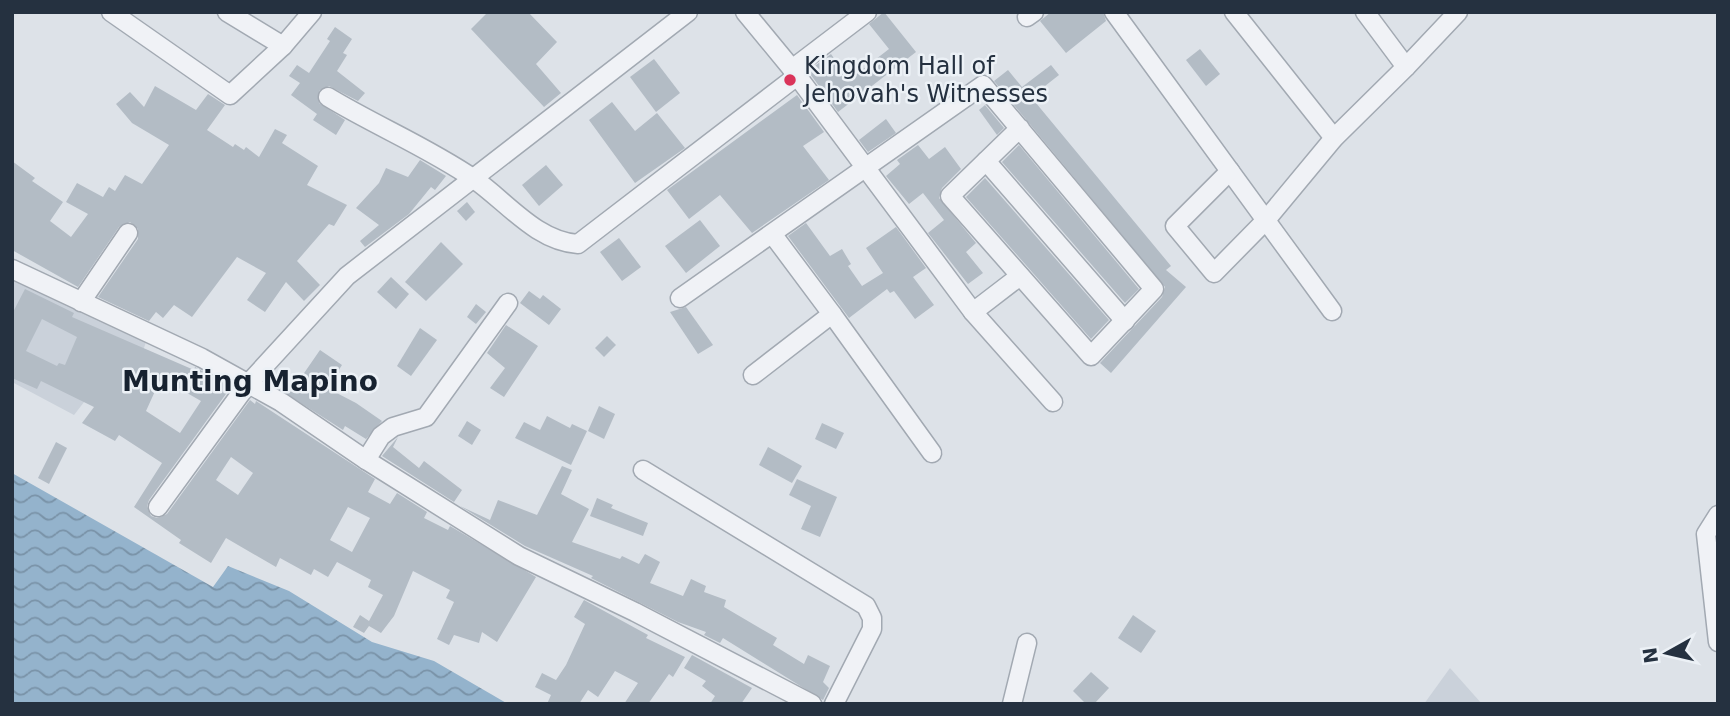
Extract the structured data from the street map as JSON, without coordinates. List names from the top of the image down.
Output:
{
  "districts": ["Munting Mapino"],
  "places": ["Kingdom Hall of Jehovah's Witnesses"],
  "north": "left"
}
